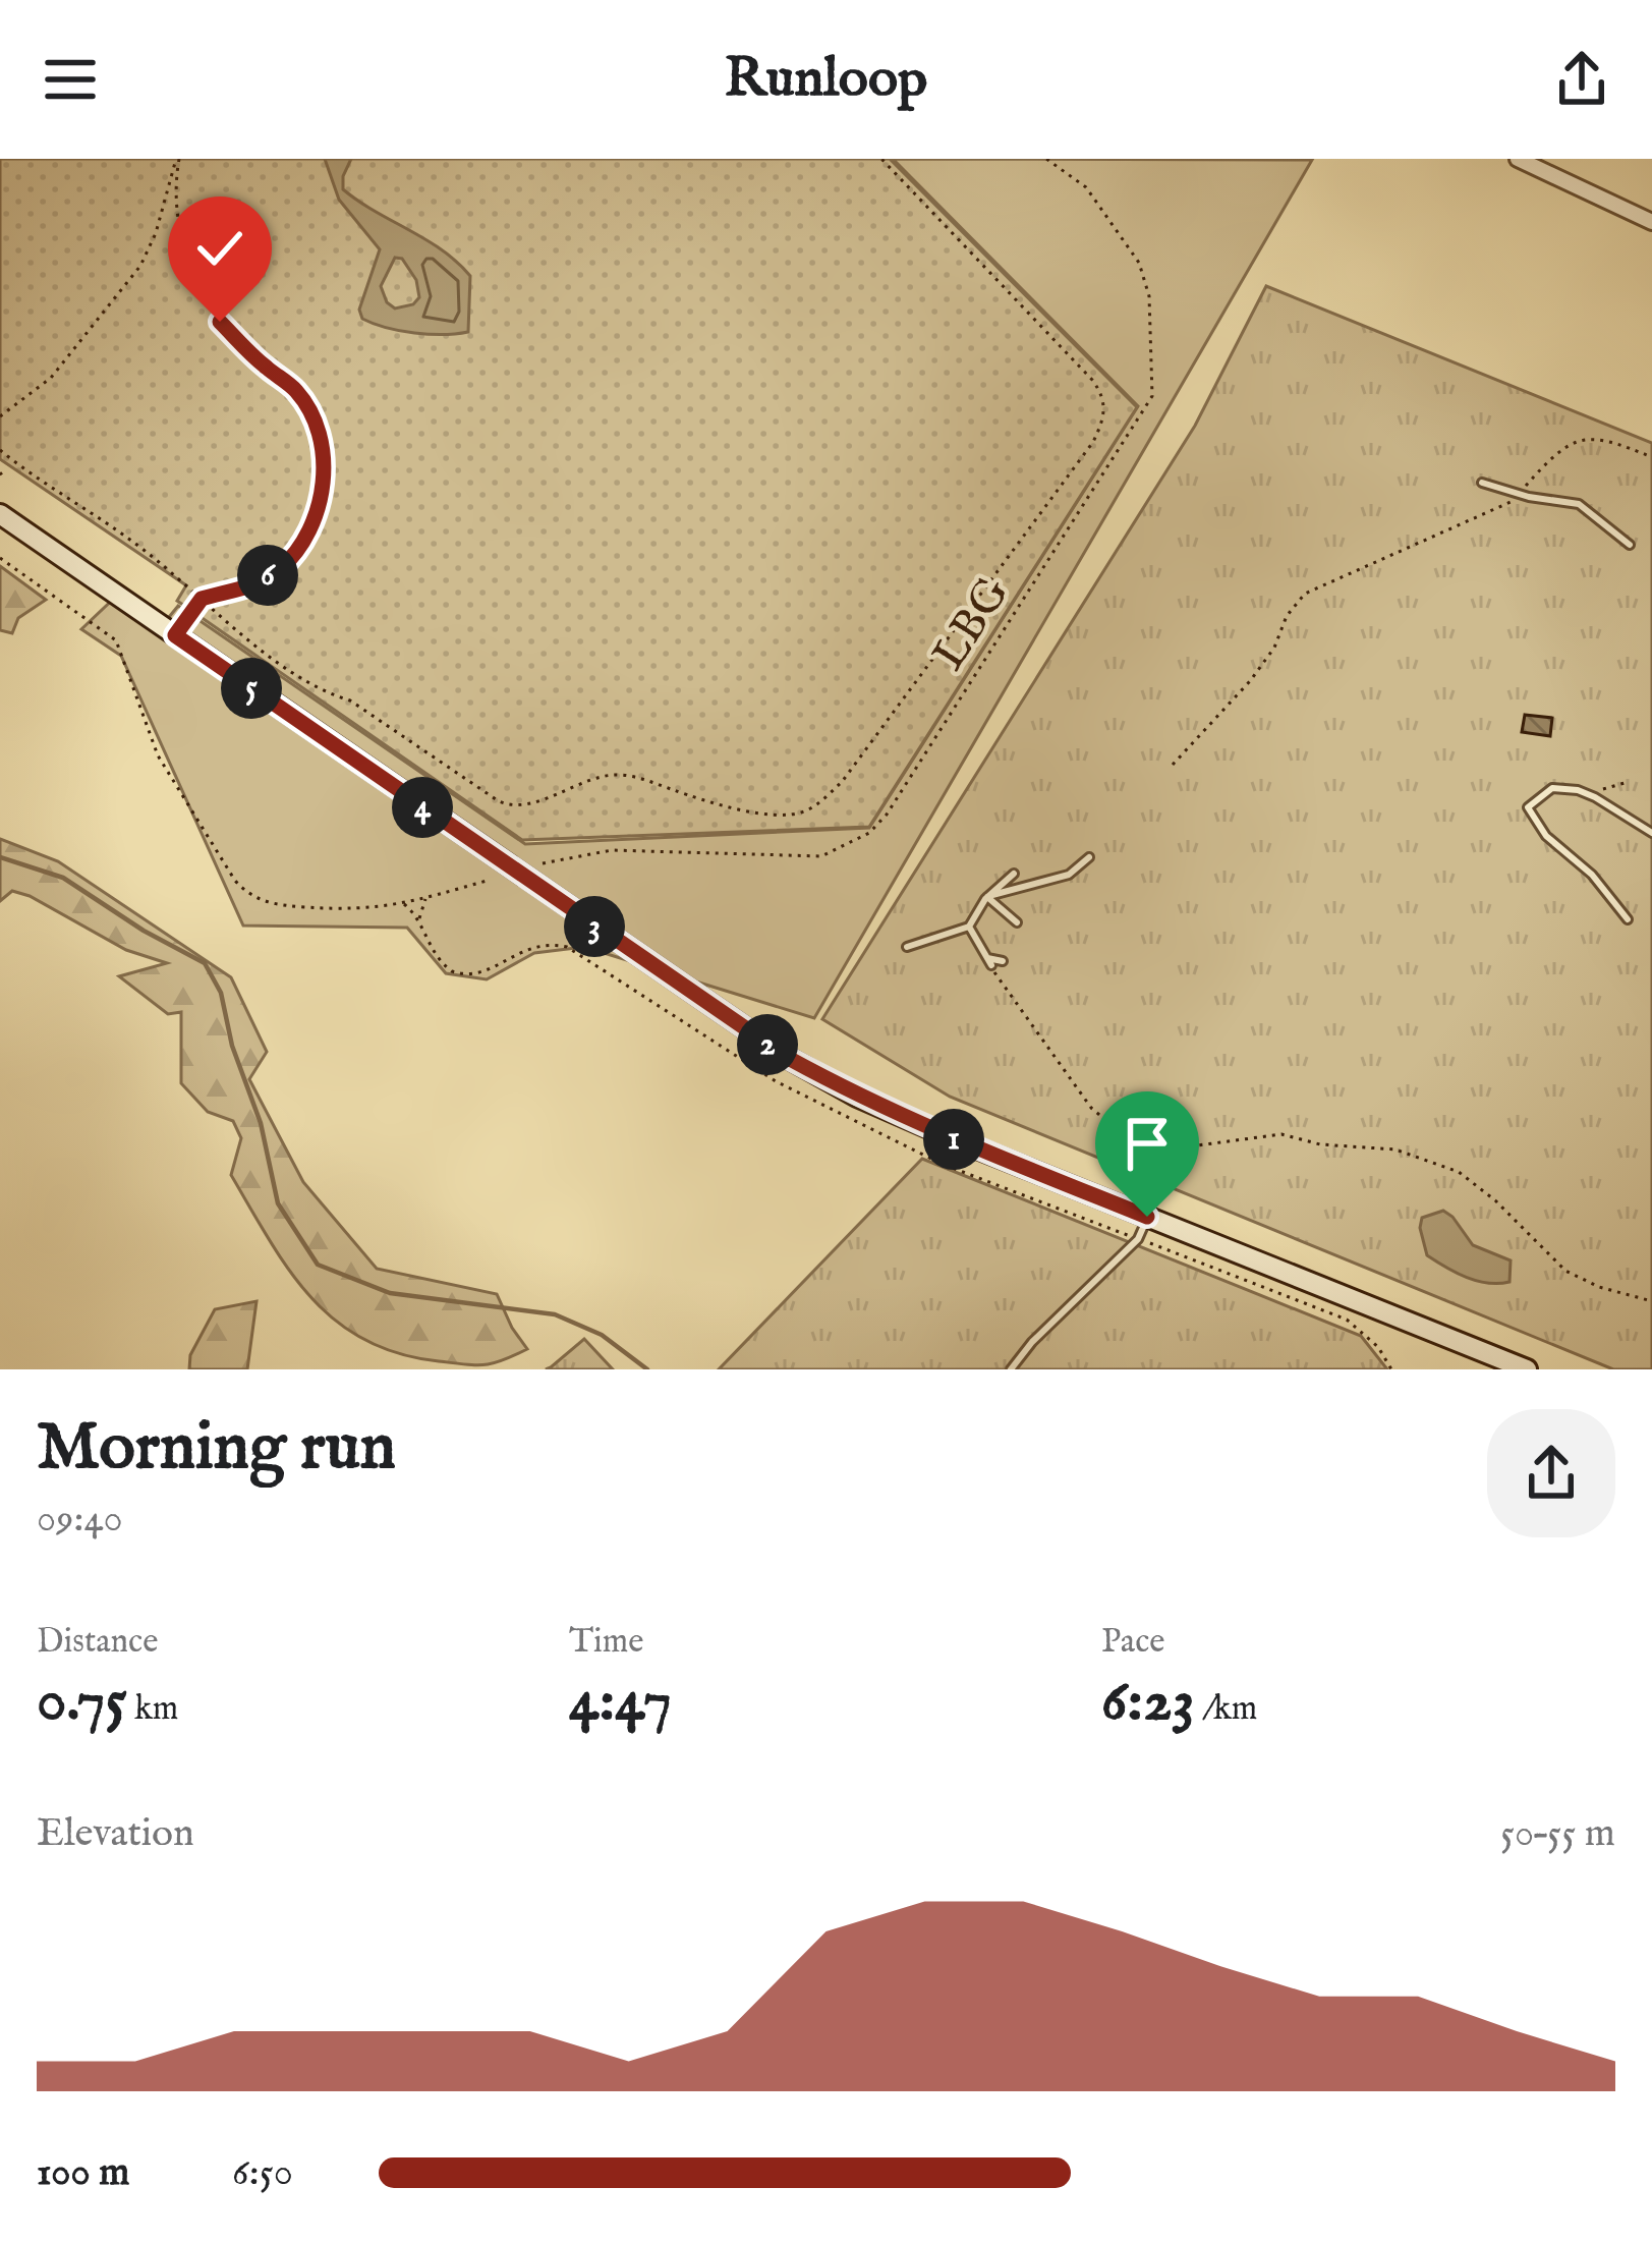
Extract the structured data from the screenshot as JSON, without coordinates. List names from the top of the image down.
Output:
{
  "streets": {
    "path": ["LBG"]
  },
  "page": {
    "header": "Runloop",
    "pins": [
      "6",
      "5",
      "4",
      "3",
      "2",
      "1"
    ],
    "heading": ["Morning run", "09:40"],
    "stats": [
      ["Distance", "0.75 km"],
      ["Time", "4:47"],
      ["Pace", "6:23 /km"]
    ],
    "chart": ["Elevation", "50–55 m"],
    "list": [
      {
        "name": "100 m",
        "note": "6:50"
      }
    ]
  }
}
